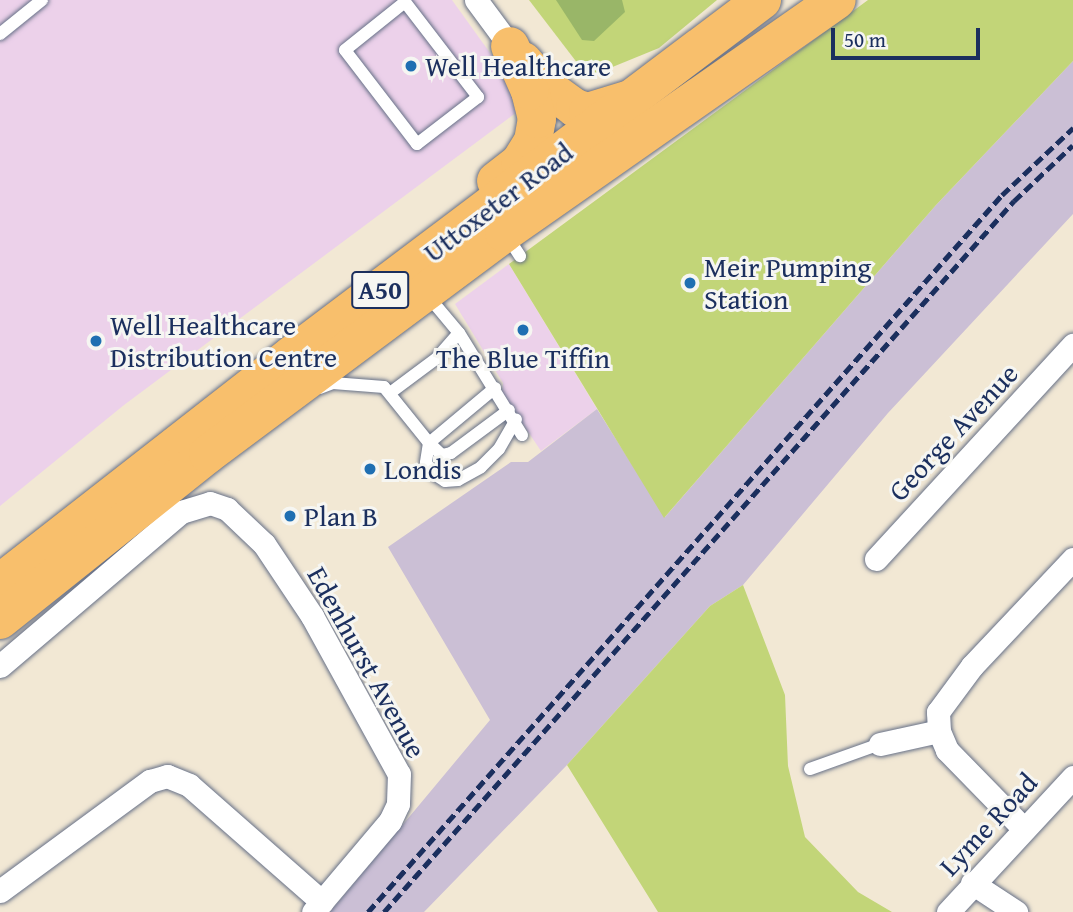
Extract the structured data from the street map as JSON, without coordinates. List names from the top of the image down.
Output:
{
  "streets": {
    "highway": ["Uttoxeter Road", "A50"],
    "street": ["George Avenue", "Edenhurst Avenue", "Lyme Road"]
  },
  "crossings": [
    ["Uttoxeter Road", "A50"]
  ],
  "places": [
    "Well Healthcare",
    "Meir Pumping Station",
    "The Blue Tiffin",
    "Well Healthcare Distribution Centre",
    "Londis",
    "Plan B"
  ],
  "scale_bar": "50 m"
}
